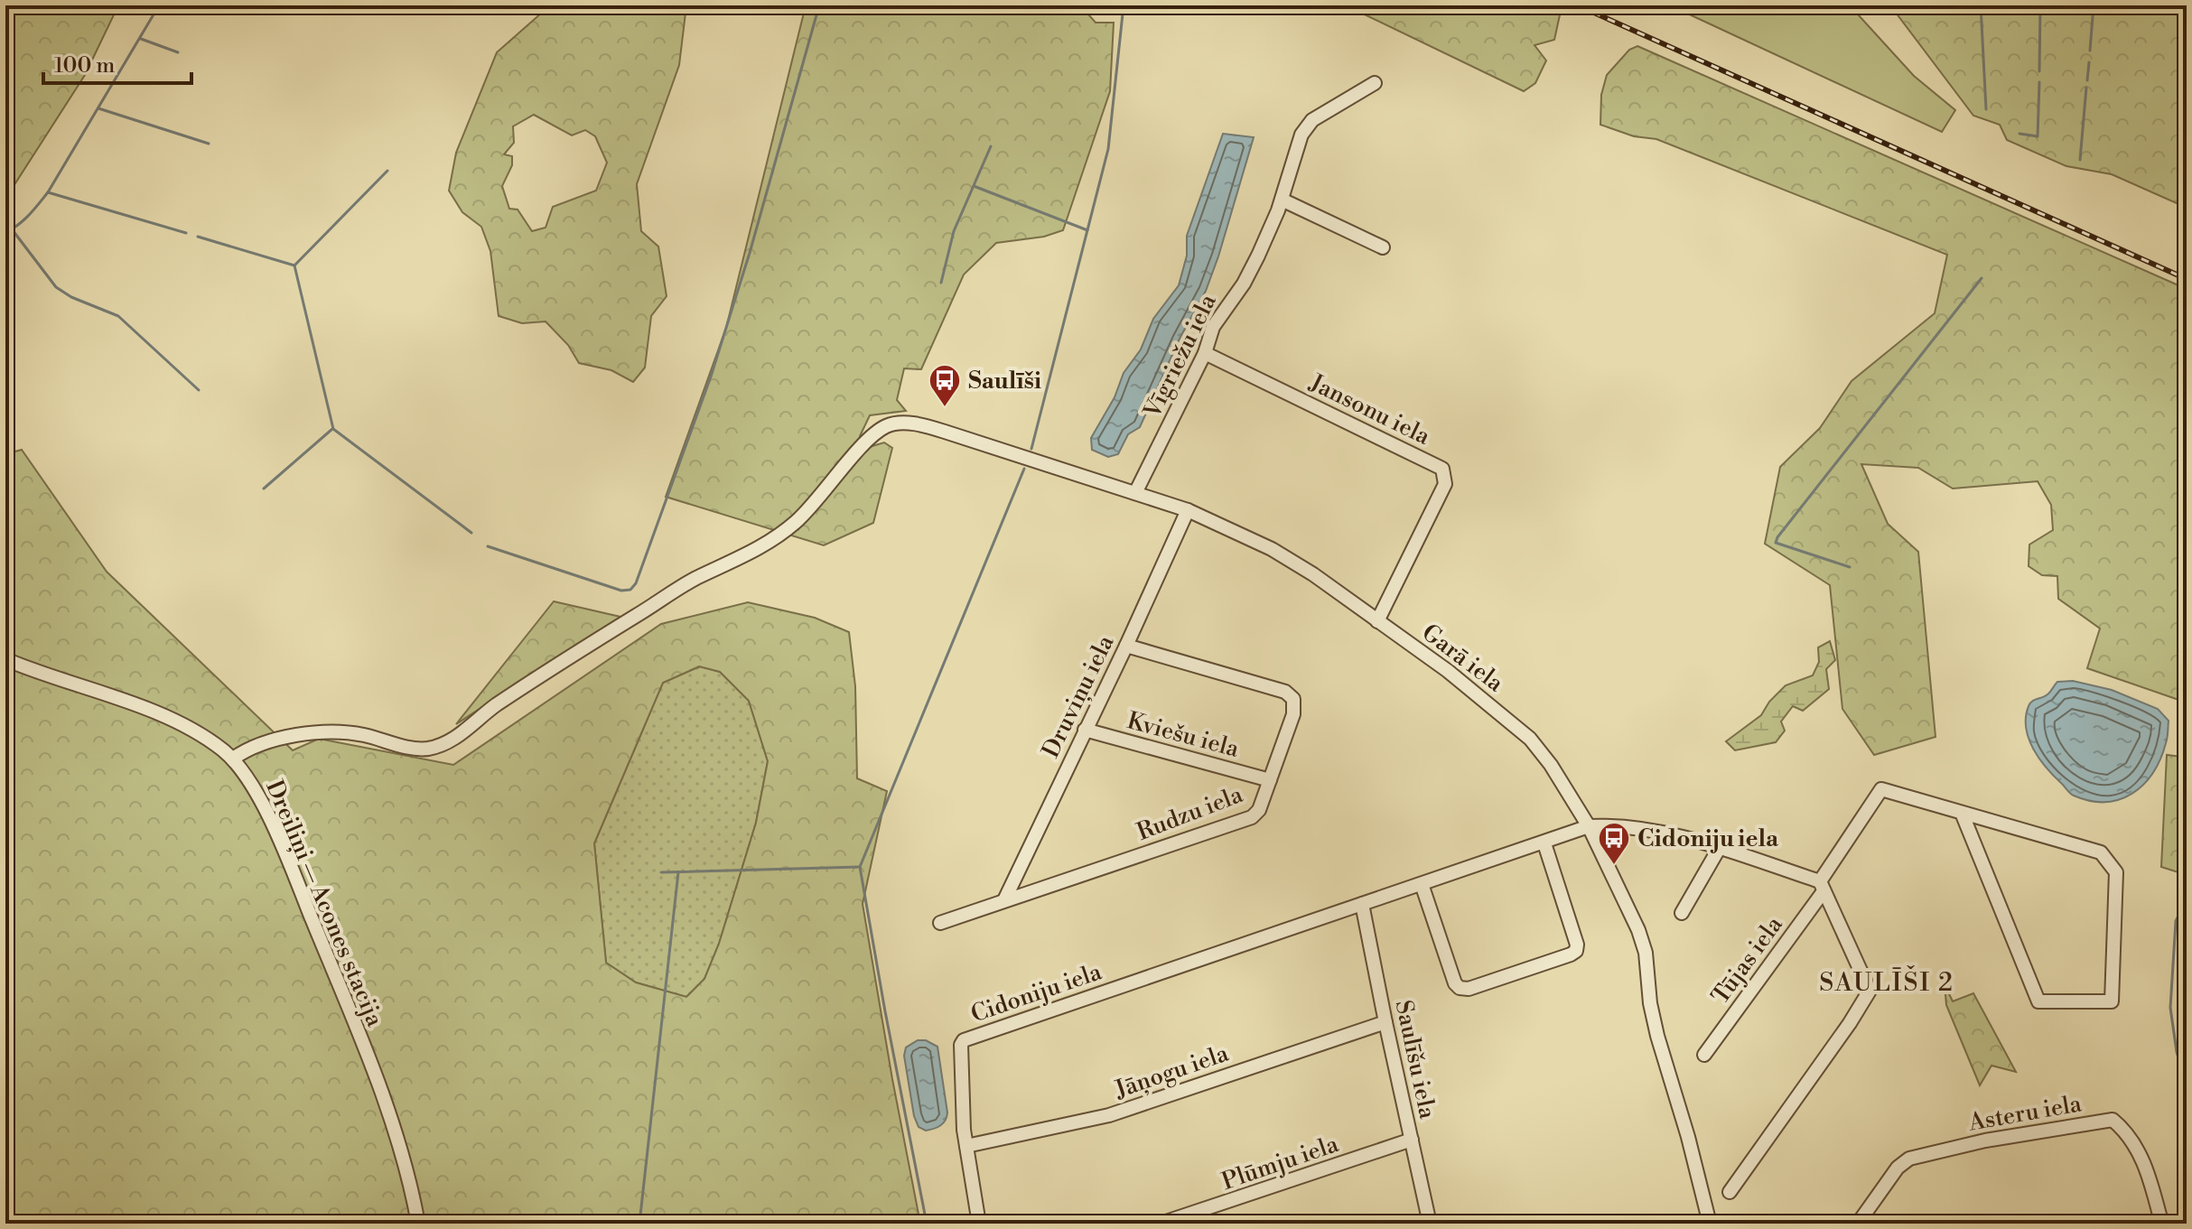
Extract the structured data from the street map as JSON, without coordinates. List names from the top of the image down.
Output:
{
  "streets": {
    "street": [
      "Vīgriežu iela",
      "Jansonu iela",
      "Garā iela",
      "Druviņu iela",
      "Kviešu iela",
      "Rudzu iela",
      "Dreiliņi — Acones stacija",
      "Tūjas iela",
      "Cidoniju iela",
      "Saulīšu iela",
      "Jāņogu iela",
      "Asteru iela",
      "Plūmju iela"
    ]
  },
  "crossings": [
    ["Vīgriežu iela", "Jansonu iela"],
    ["Vīgriežu iela", "Garā iela"],
    ["Jansonu iela", "Garā iela"],
    ["Garā iela", "Druviņu iela"],
    ["Garā iela", "Dreiliņi — Acones stacija"],
    ["Garā iela", "Cidoniju iela"],
    ["Druviņu iela", "Kviešu iela"],
    ["Druviņu iela", "Rudzu iela"],
    ["Kviešu iela", "Rudzu iela"],
    ["Tūjas iela", "Cidoniju iela"],
    ["Cidoniju iela", "Saulīšu iela"],
    ["Cidoniju iela", "Jāņogu iela"],
    ["Saulīšu iela", "Jāņogu iela"],
    ["Saulīšu iela", "Plūmju iela"]
  ],
  "districts": ["SAULĪŠI 2"],
  "places": {
    "bus stop": ["Saulīši", "Cidoniju iela"]
  },
  "scale_bar": "100 m"
}
